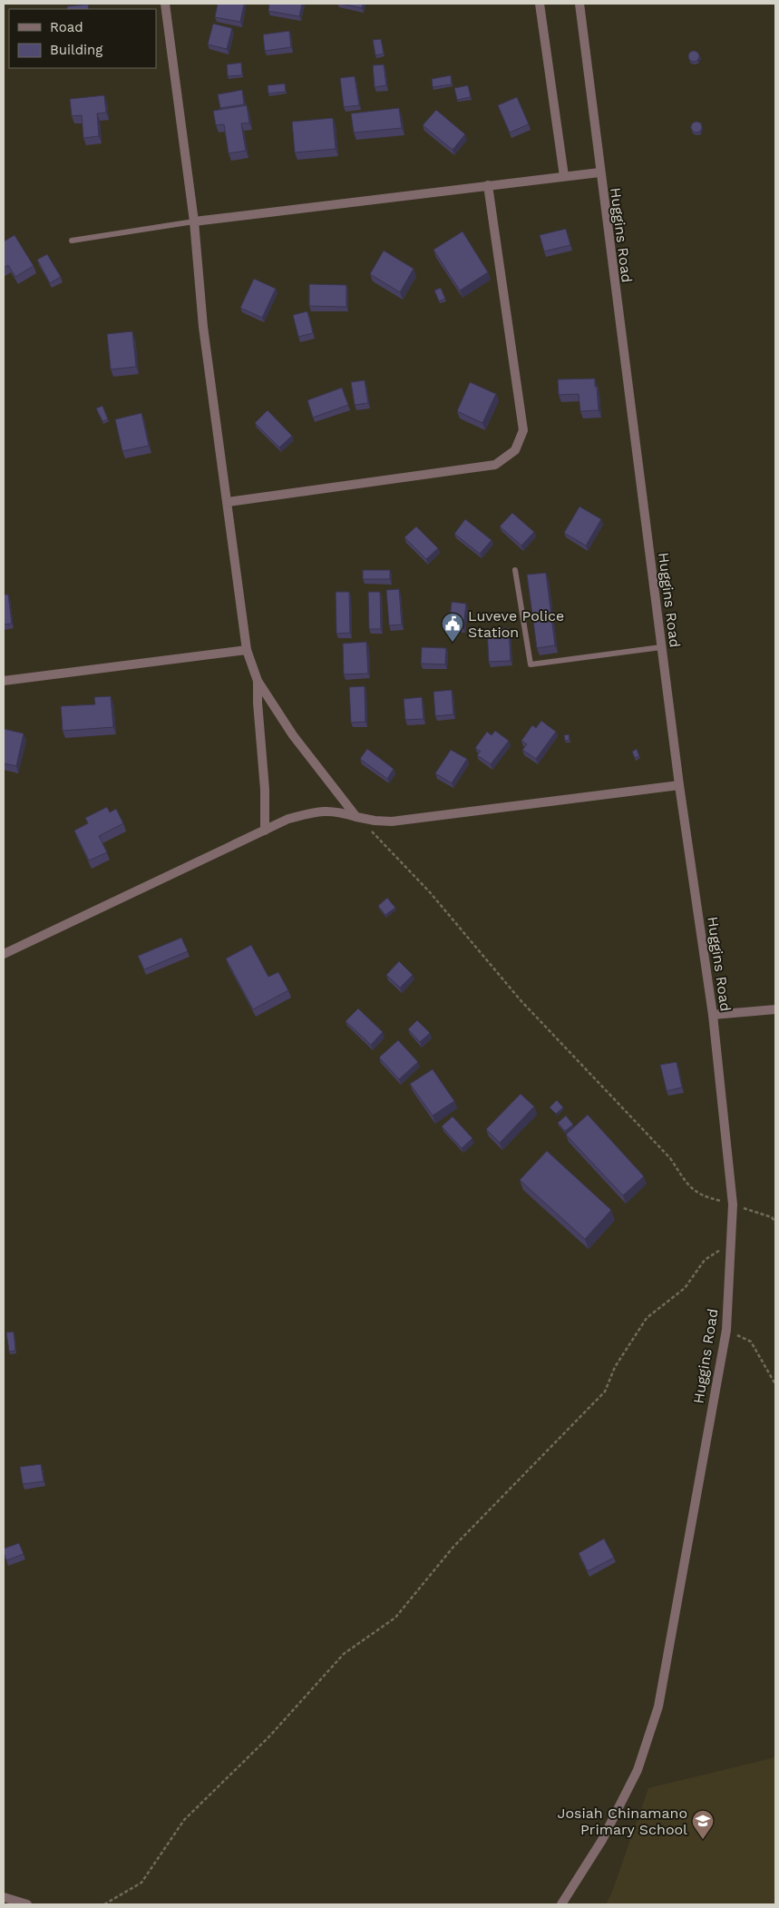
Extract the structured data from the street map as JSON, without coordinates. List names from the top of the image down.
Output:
{
  "streets": {
    "street": ["Huggins Road"]
  },
  "places": {
    "public building": ["Luveve Police Station"],
    "school or university": ["Josiah Chinamano Primary School"]
  },
  "legend": ["Road", "Building"]
}
